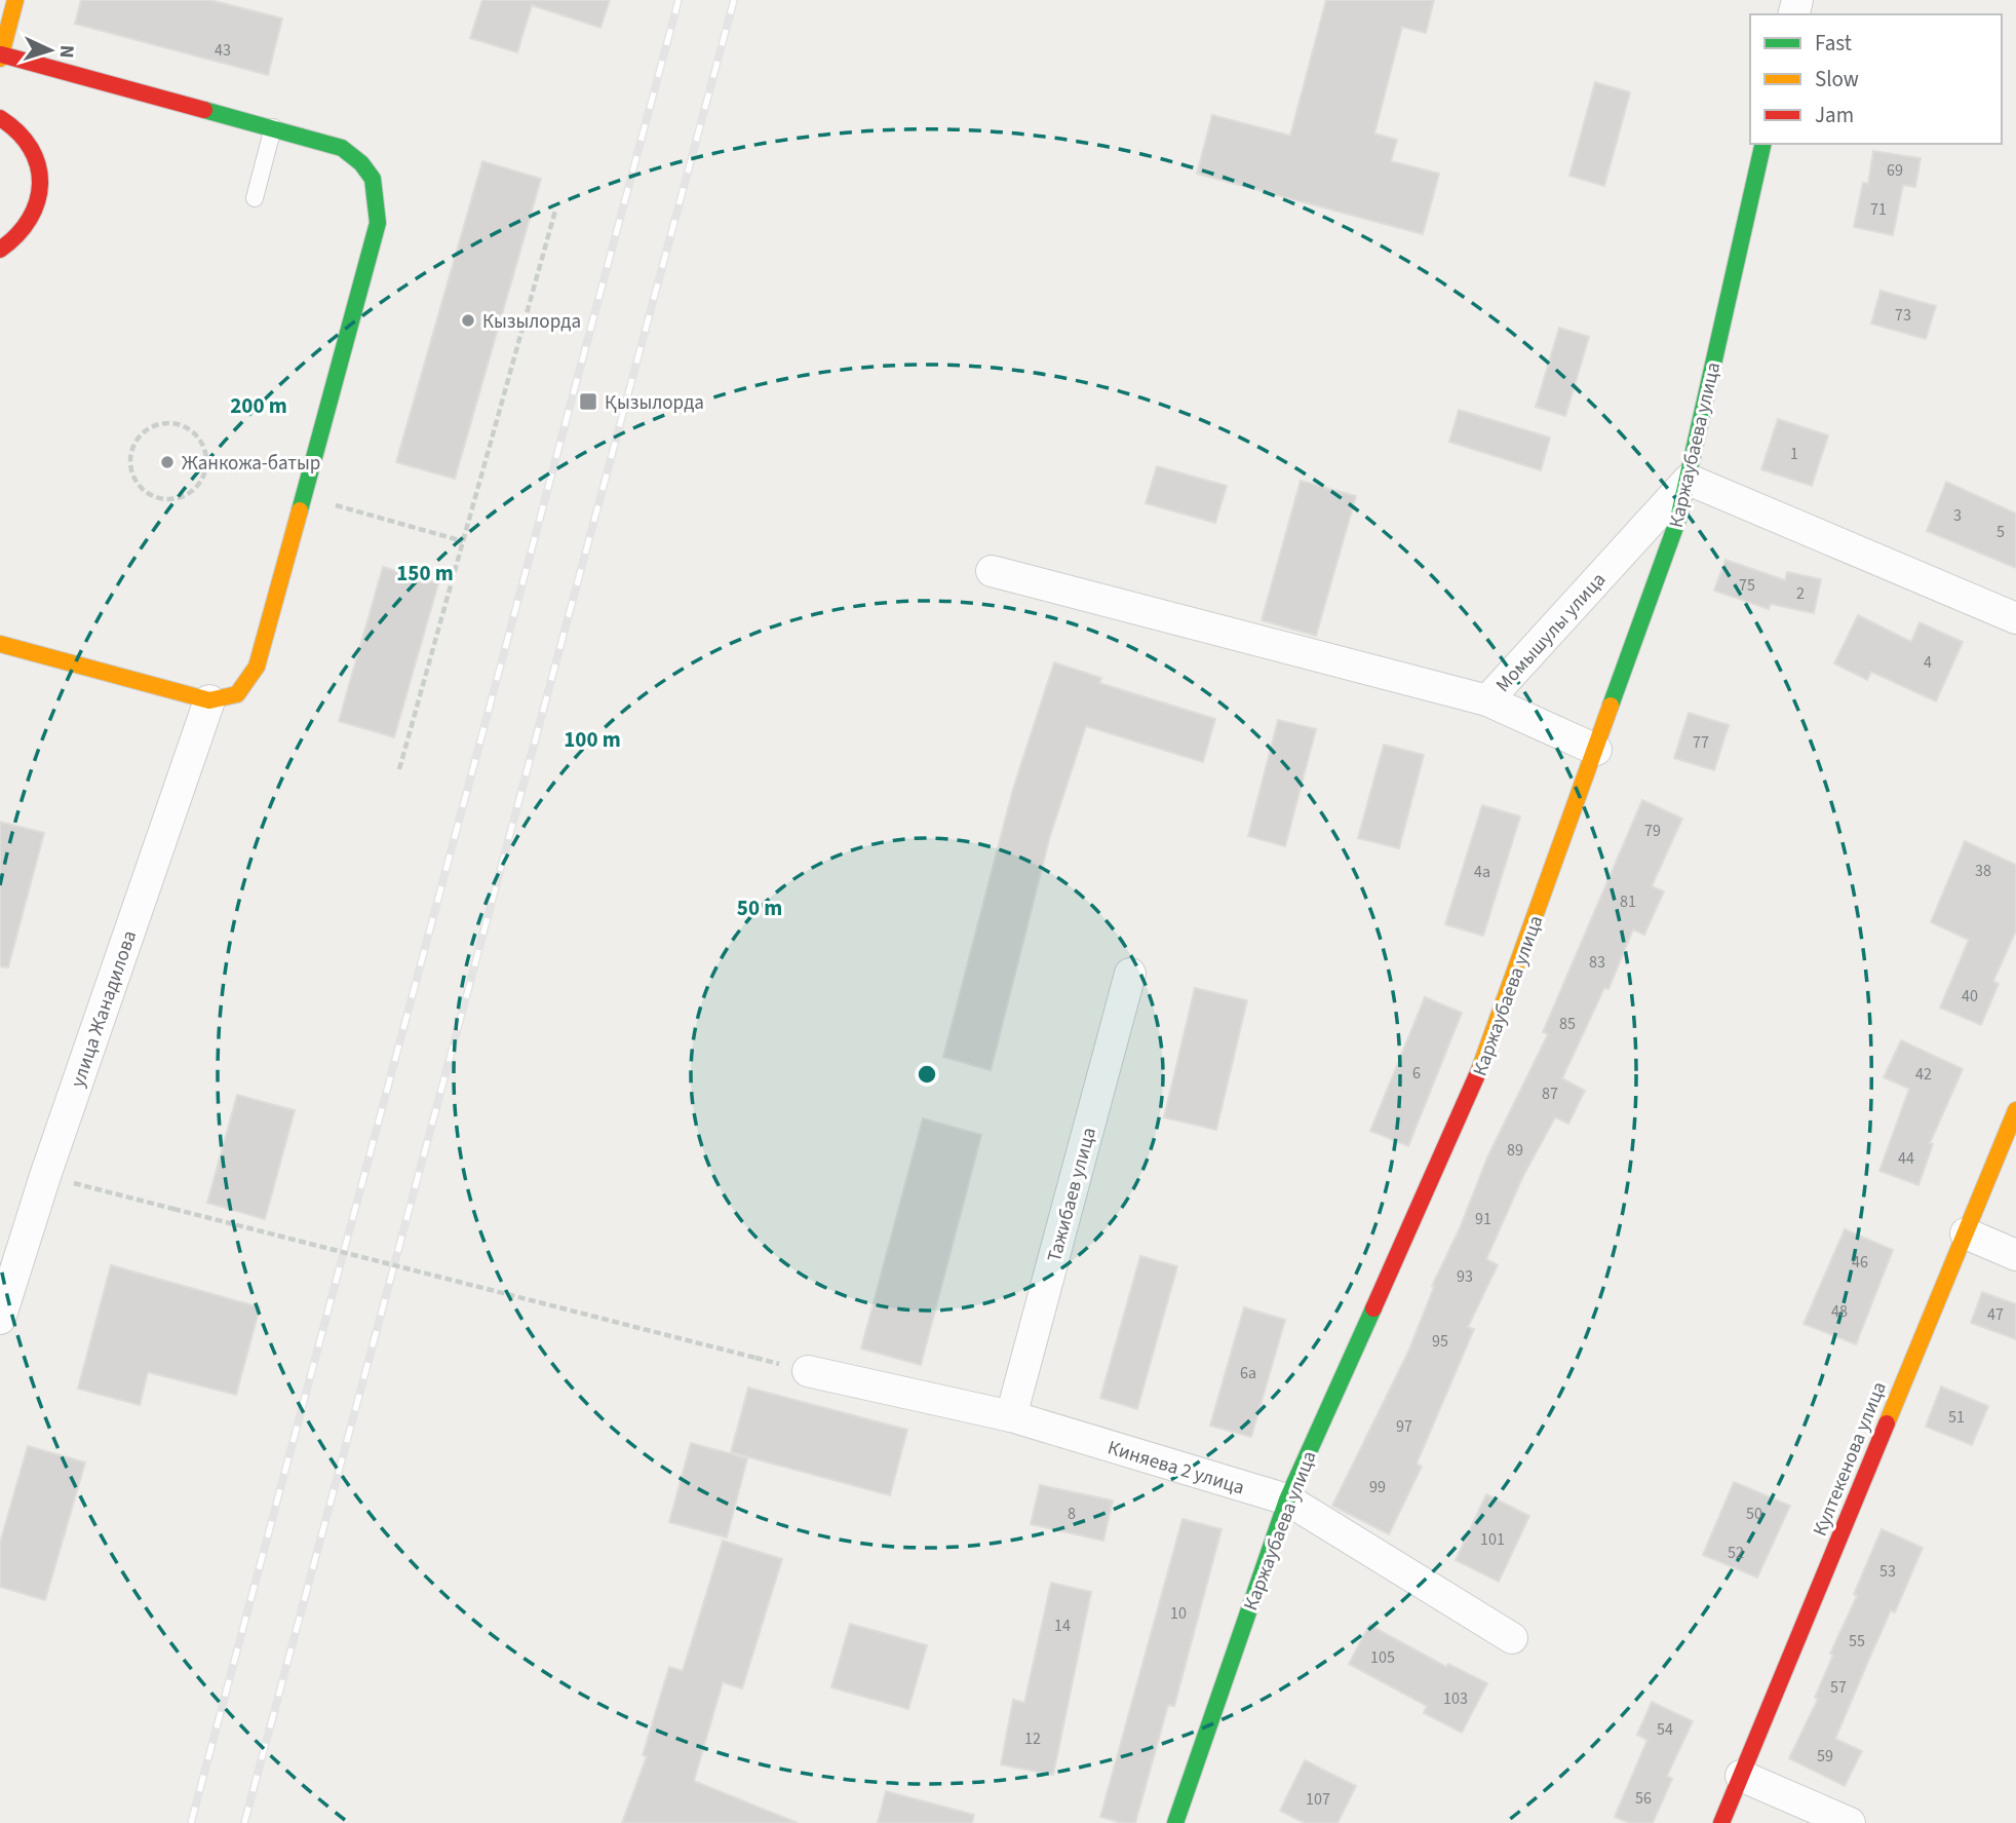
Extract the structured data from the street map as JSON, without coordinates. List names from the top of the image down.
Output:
{
  "streets": {
    "street": [
      "Каржаубаева улица",
      "Момышулы улица",
      "улица Жанадилова",
      "Тажибаев улица",
      "Култекенова улица",
      "Киняева 2 улица"
    ]
  },
  "crossings": [
    ["Каржаубаева улица", "Момышулы улица"],
    ["Каржаубаева улица", "Киняева 2 улица"],
    ["Тажибаев улица", "Киняева 2 улица"]
  ],
  "places": {
    "other": ["Кызылорда", "Жанкожа-батыр"],
    "transit": ["Қызылорда"]
  },
  "house_numbers": [
    "43",
    "69",
    "71",
    "73",
    "1",
    "3",
    "5",
    "75",
    "2",
    "4",
    "77",
    "79",
    "38",
    "4а",
    "81",
    "83",
    "40",
    "85",
    "6",
    "42",
    "87",
    "89",
    "44",
    "91",
    "46",
    "93",
    "48",
    "47",
    "95",
    "6а",
    "51",
    "97",
    "99",
    "8",
    "50",
    "101",
    "52",
    "53",
    "10",
    "14",
    "55",
    "105",
    "57",
    "103",
    "54",
    "12",
    "59",
    "56",
    "107"
  ],
  "legend": ["Fast", "Slow", "Jam"],
  "north": "right",
  "rings": [
    "200 m",
    "150 m",
    "100 m",
    "50 m"
  ]
}
